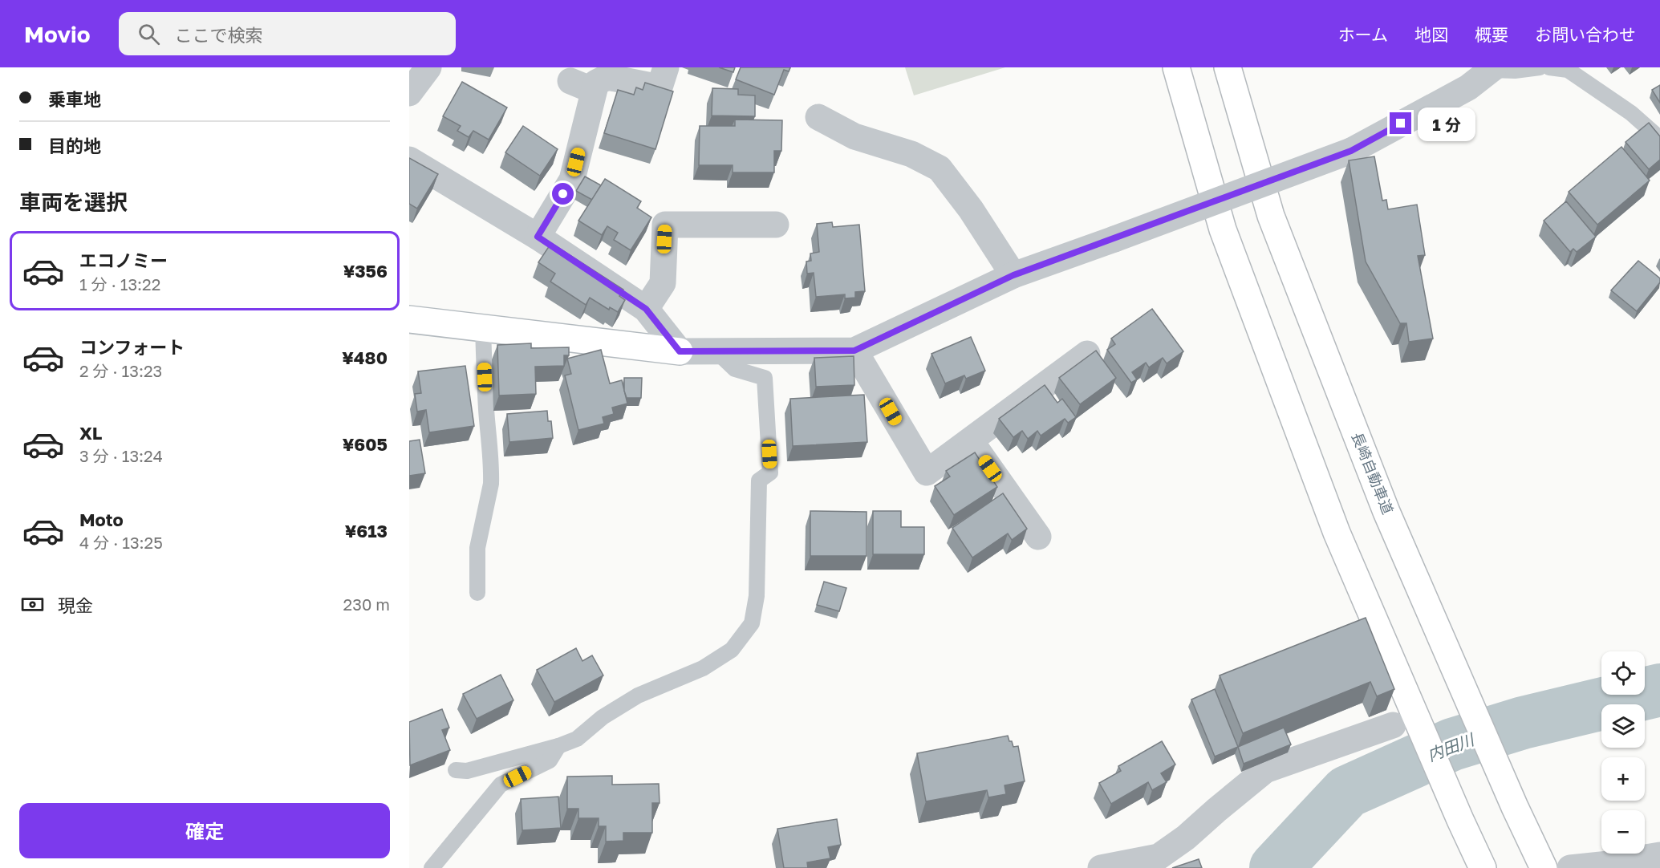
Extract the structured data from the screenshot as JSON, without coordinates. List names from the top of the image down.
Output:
{
  "streets": {
    "main road": ["長崎自動車道"]
  },
  "water": ["内田川"],
  "page": {
    "header": "Movio",
    "search": "ここで検索",
    "nav": [
      "ホーム",
      "地図",
      "概要",
      "お問い合わせ"
    ],
    "banner": ["乗車地", "目的地"],
    "bubble": "1 分",
    "heading": "車両を選択",
    "list": [
      {
        "name": "エコノミー",
        "note": "1 分 · 13:22",
        "value": "¥356"
      },
      {
        "name": "コンフォート",
        "note": "2 分 · 13:23",
        "value": "¥480"
      },
      {
        "name": "XL",
        "note": "3 分 · 13:24",
        "value": "¥605"
      },
      {
        "name": "Moto",
        "note": "4 分 · 13:25",
        "value": "¥613"
      }
    ],
    "pay": ["現金", "230 m"],
    "map_buttons": ["+", "−"],
    "buttons": "確定"
  }
}
